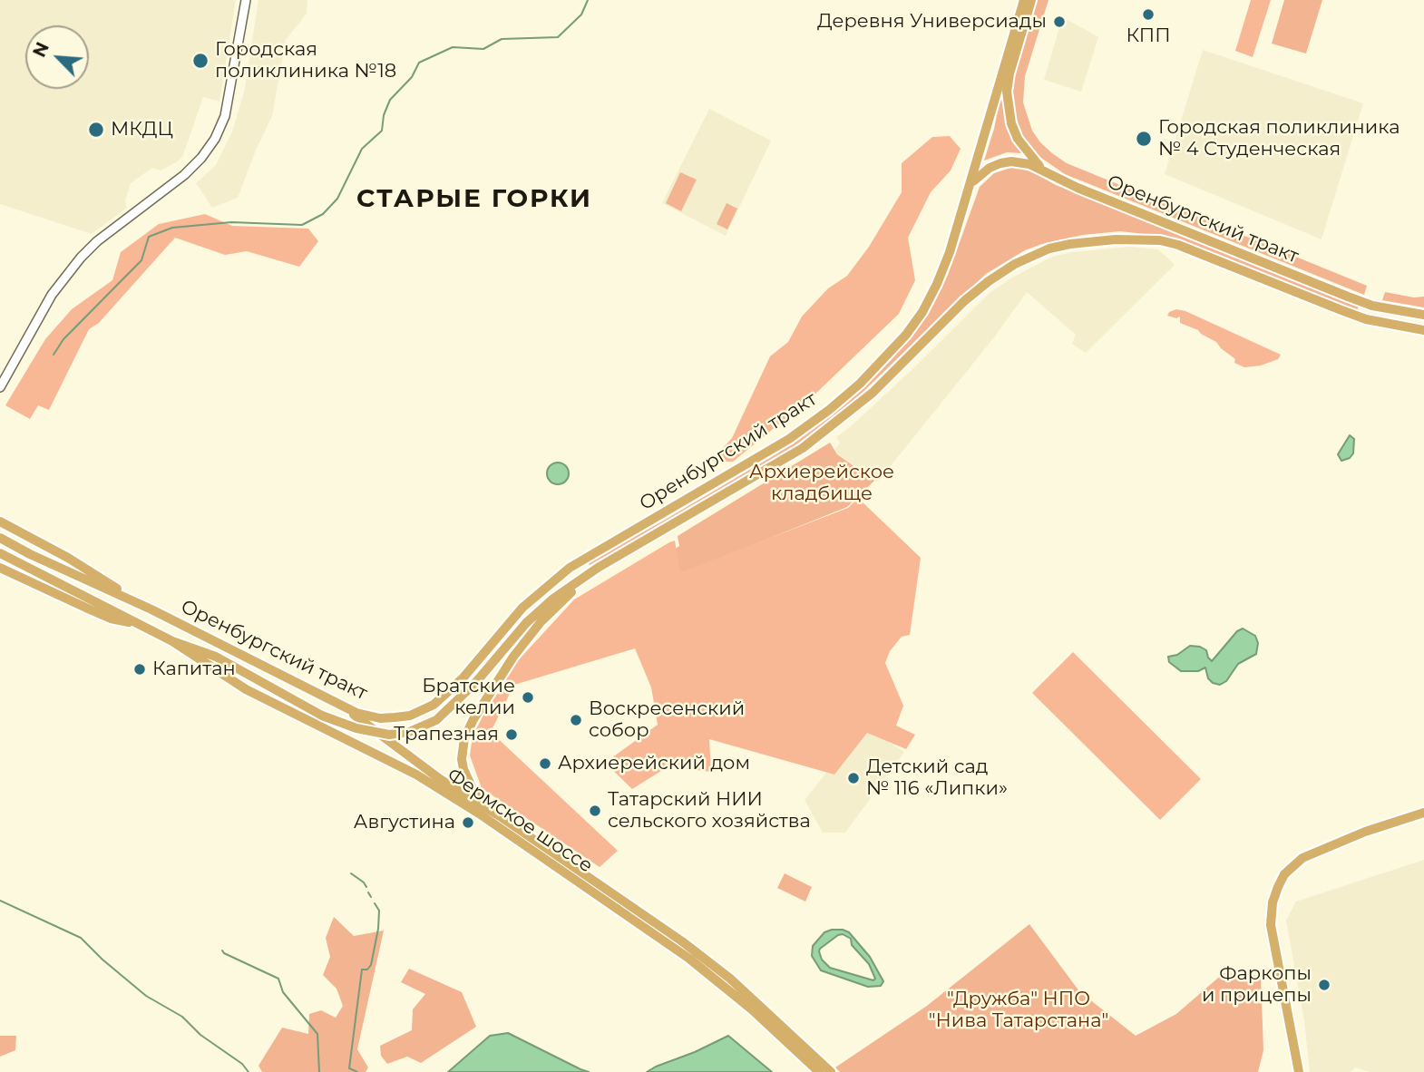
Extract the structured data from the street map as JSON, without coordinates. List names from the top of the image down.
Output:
{
  "streets": {
    "main road": ["Оренбургский тракт", "Фермское шоссе"]
  },
  "crossings": [
    ["Оренбургский тракт", "Фермское шоссе"]
  ],
  "districts": ["СТАРЫЕ ГОРКИ"],
  "parks": ["Архиерейское кладбище", "\"Дружба\" НПО \"Нива Татарстана\""],
  "places": [
    "КПП",
    "Деревня Универсиады",
    "Городская поликлиника №18",
    "МКДЦ",
    "Городская поликлиника № 4 Студенческая",
    "Капитан",
    "Братские келии",
    "Воскресенский собор",
    "Трапезная",
    "Архиерейский дом",
    "Детский сад № 116 «Липки»",
    "Татарский НИИ сельского хозяйства",
    "Августина",
    "Фаркопы и прицепы"
  ],
  "north": "top left"
}
